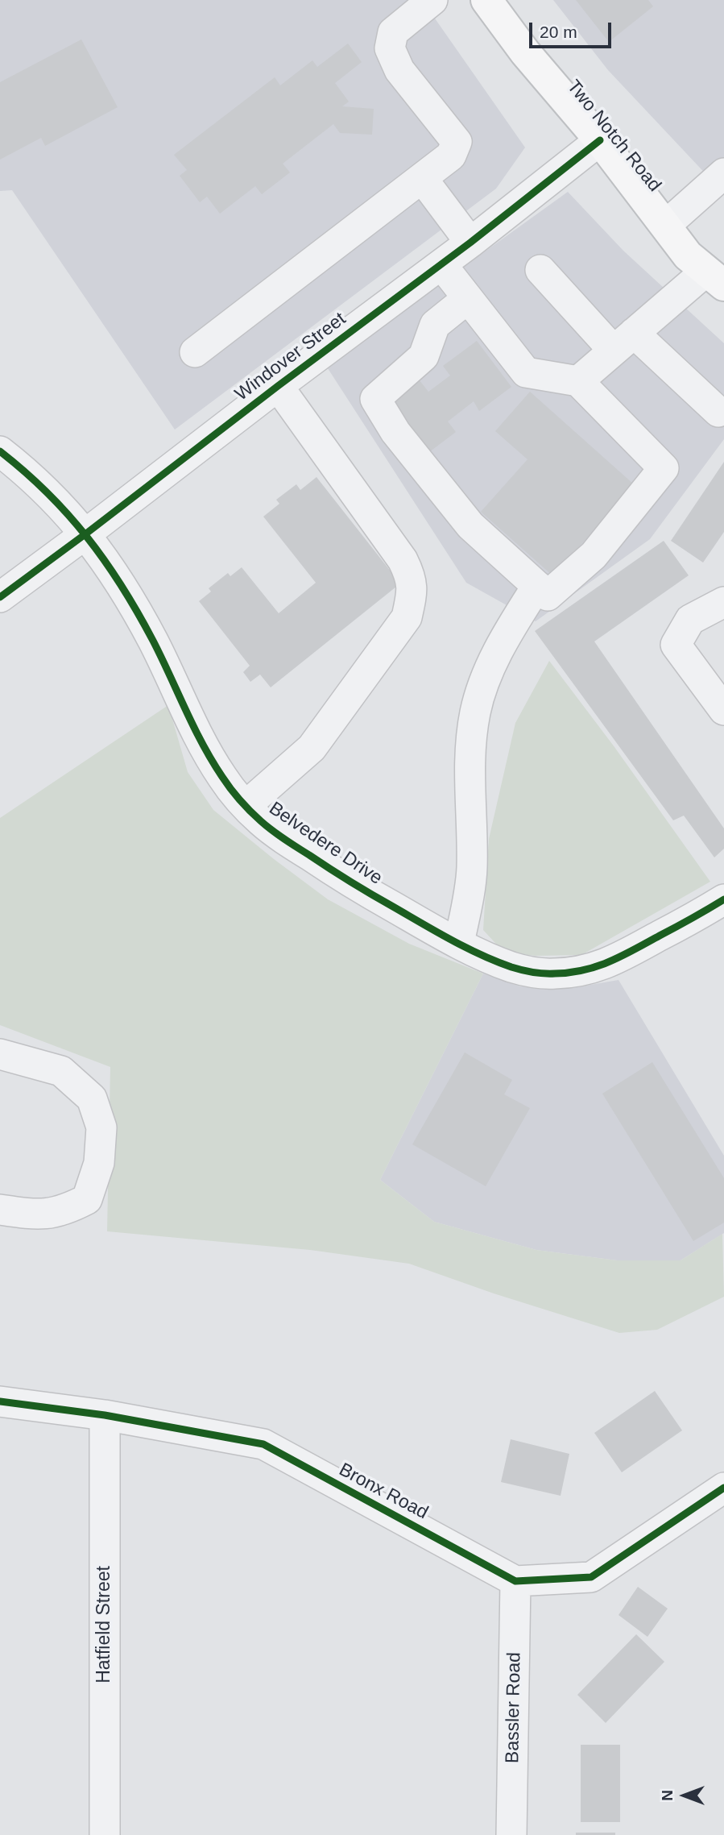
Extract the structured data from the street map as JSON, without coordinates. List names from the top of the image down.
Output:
{
  "streets": {
    "main road": ["Two Notch Road"],
    "street": [
      "Windover Street",
      "Belvedere Drive",
      "Bronx Road",
      "Hatfield Street",
      "Bassler Road"
    ]
  },
  "crossings": [
    ["Two Notch Road", "Windover Street"],
    ["Windover Street", "Belvedere Drive"],
    ["Bronx Road", "Hatfield Street"],
    ["Bronx Road", "Bassler Road"]
  ],
  "scale_bar": "20 m",
  "north": "left"
}
